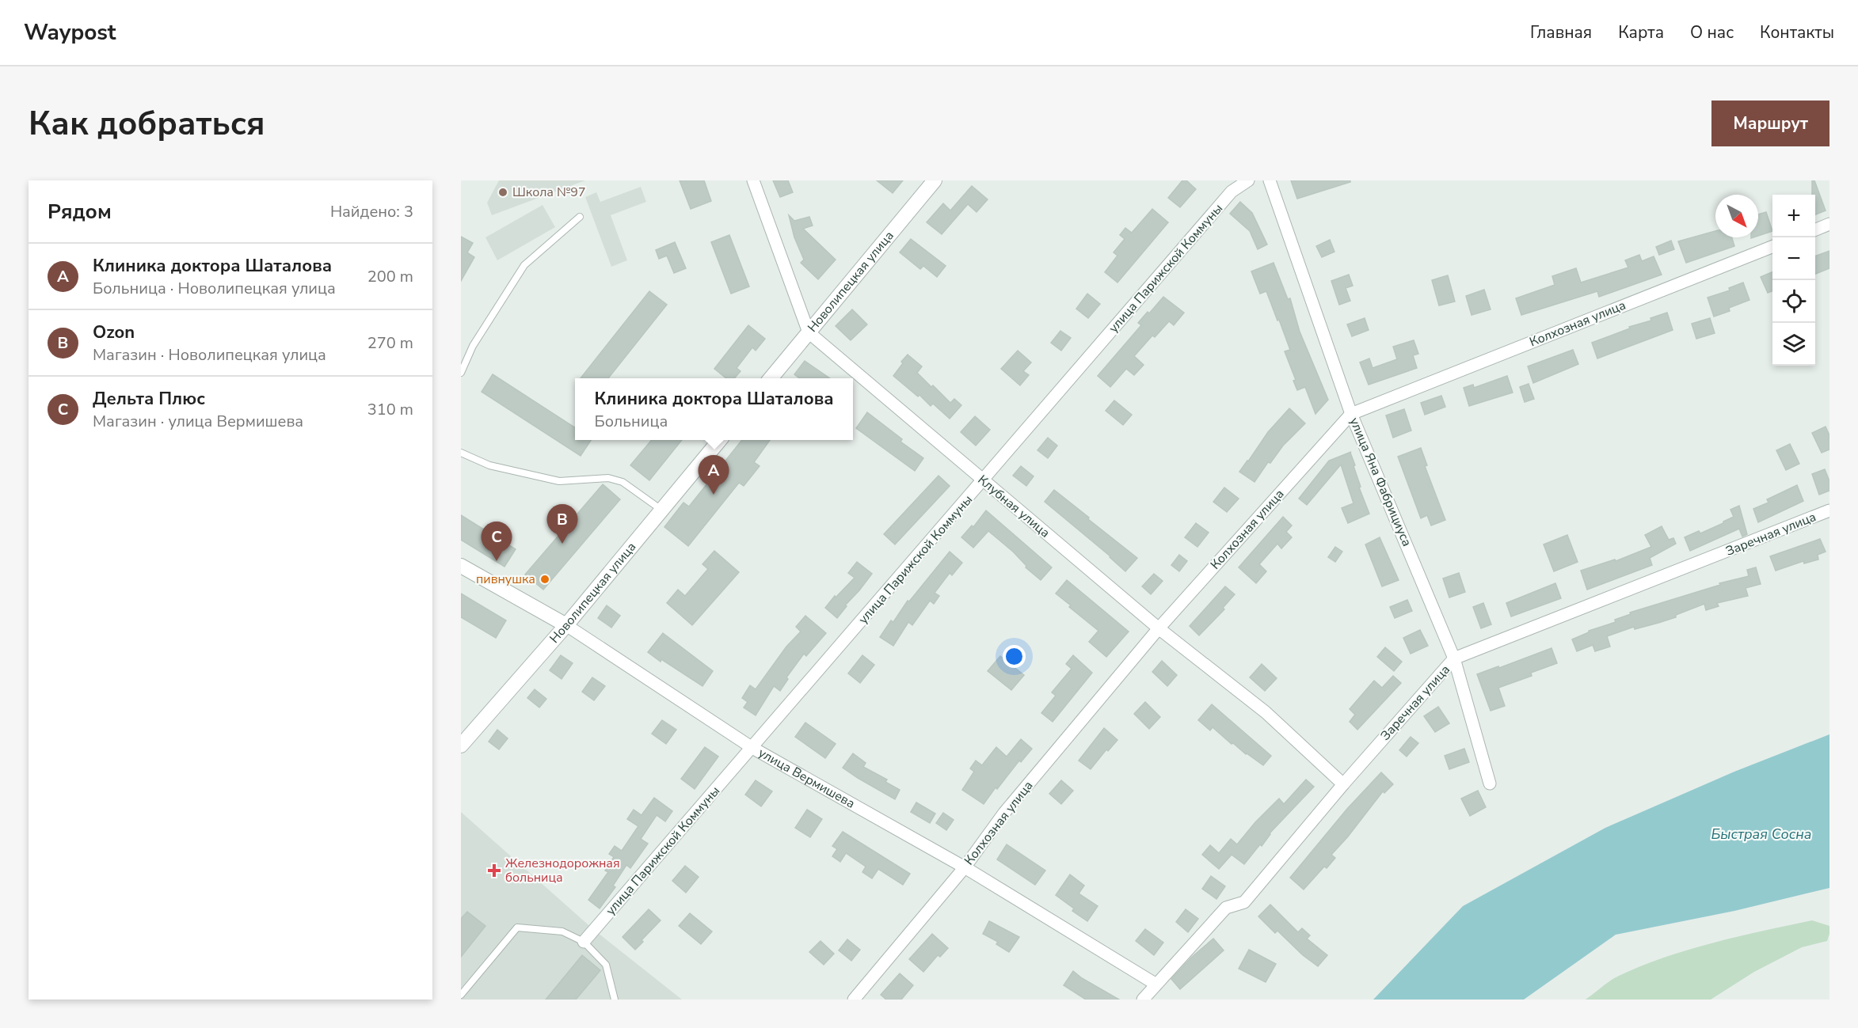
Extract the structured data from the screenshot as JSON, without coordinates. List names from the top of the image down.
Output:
{
  "streets": {
    "street": [
      "улица Парижской Коммуны",
      "Новолипецкая улица",
      "Колхозная улица",
      "улица Яна Фабрициуса",
      "Клубная улица",
      "Заречная улица",
      "улица Вермишева"
    ]
  },
  "crossings": [
    ["улица Парижской Коммуны", "Клубная улица"],
    ["улица Парижской Коммуны", "улица Вермишева"],
    ["Новолипецкая улица", "Клубная улица"],
    ["Новолипецкая улица", "улица Вермишева"],
    ["Колхозная улица", "улица Яна Фабрициуса"],
    ["Колхозная улица", "Клубная улица"],
    ["Колхозная улица", "улица Вермишева"],
    ["улица Яна Фабрициуса", "Заречная улица"],
    ["Клубная улица", "Заречная улица"],
    ["Заречная улица", "улица Вермишева"]
  ],
  "water": ["Быстрая Сосна"],
  "places": {
    "other": ["Школа №97", "пивнушка"],
    "health": ["Железнодорожная больница"]
  },
  "north": "bottom right",
  "page": {
    "header": "Waypost",
    "nav": [
      "Главная",
      "Карта",
      "О нас",
      "Контакты"
    ],
    "buttons": "Маршрут",
    "title": "Как добраться",
    "heading": ["Рядом", "Найдено: 3"],
    "map_buttons": ["+", "−"],
    "list": [
      {
        "mark": "A",
        "name": "Клиника доктора Шаталова",
        "note": "Больница · Новолипецкая улица",
        "value": "200 m"
      },
      {
        "mark": "B",
        "name": "Ozon",
        "note": "Магазин · Новолипецкая улица",
        "value": "270 m"
      },
      {
        "mark": "C",
        "name": "Дельта Плюс",
        "note": "Магазин · улица Вермишева",
        "value": "310 m"
      }
    ],
    "popup": ["Клиника доктора Шаталова", "Больница"],
    "pins": ["A", "B", "C"]
  }
}
